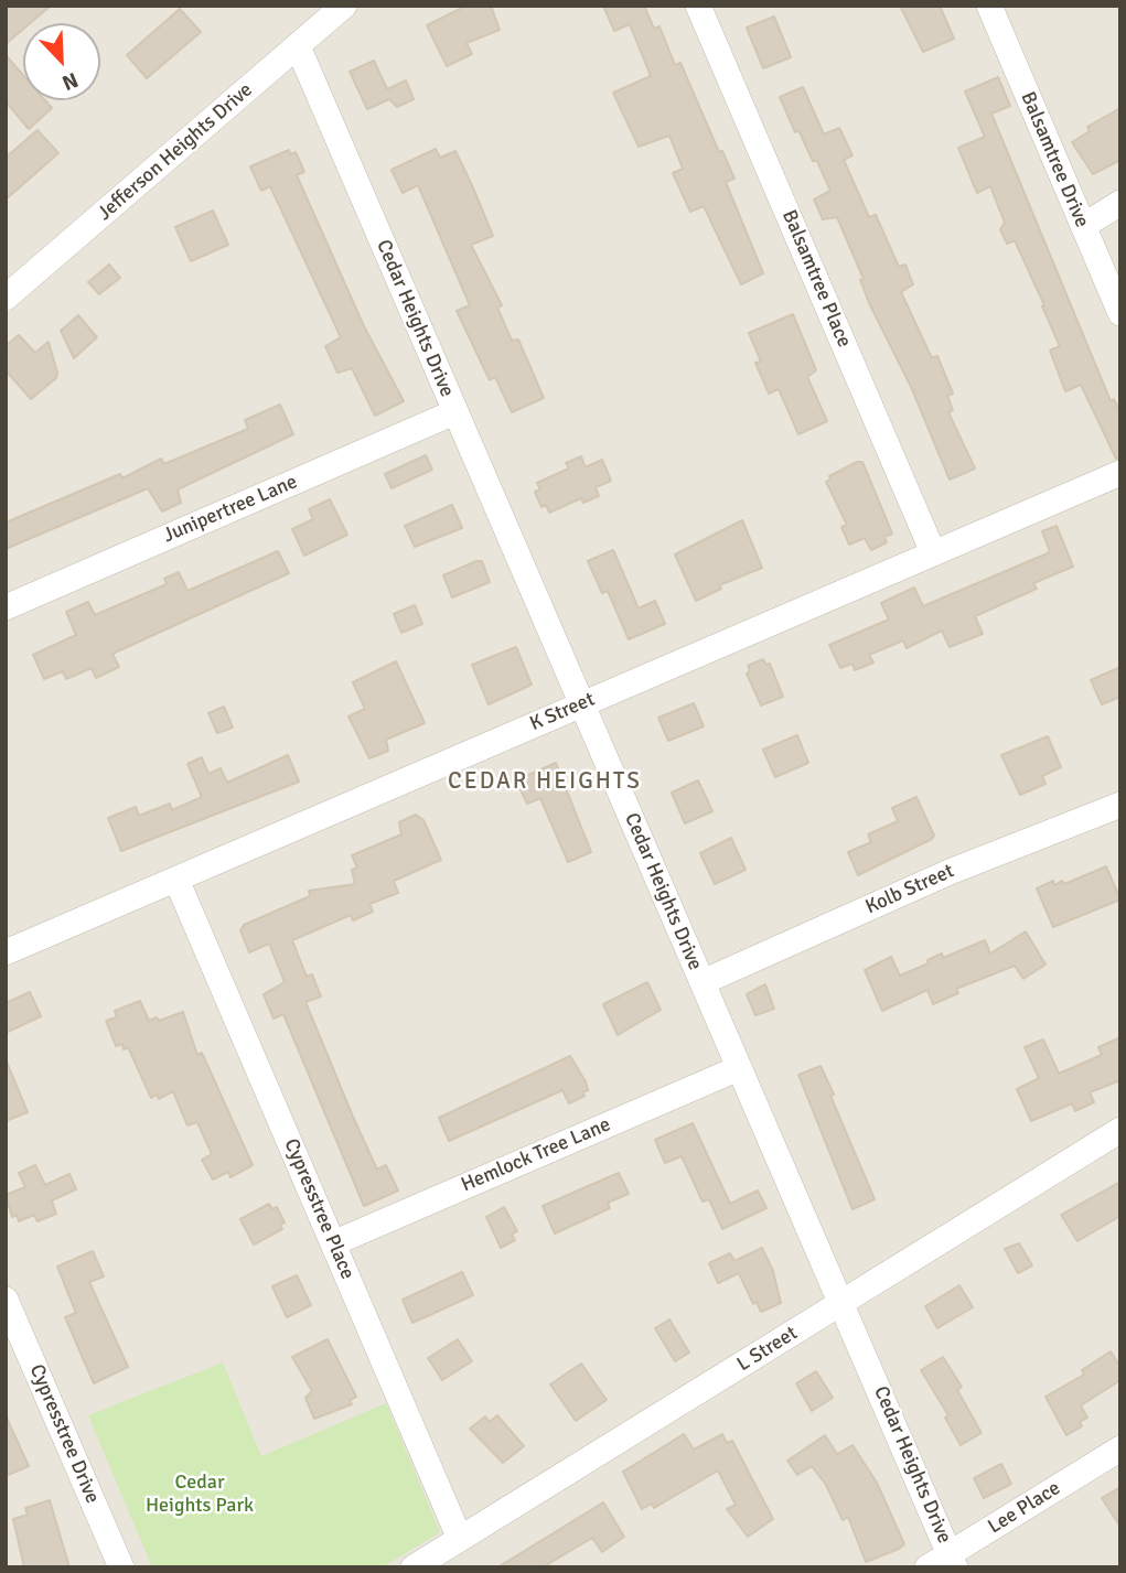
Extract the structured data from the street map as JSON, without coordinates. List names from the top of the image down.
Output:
{
  "streets": {
    "street": [
      "Jefferson Heights Drive",
      "Balsamtree Drive",
      "Balsamtree Place",
      "Cedar Heights Drive",
      "Junipertree Lane",
      "K Street",
      "Kolb Street",
      "Hemlock Tree Lane",
      "Cypresstree Place",
      "L Street",
      "Cypresstree Drive",
      "Lee Place"
    ]
  },
  "crossings": [
    ["Jefferson Heights Drive", "Cedar Heights Drive"],
    ["Balsamtree Place", "K Street"],
    ["Cedar Heights Drive", "Junipertree Lane"],
    ["Cedar Heights Drive", "K Street"],
    ["Cedar Heights Drive", "Kolb Street"],
    ["Cedar Heights Drive", "Hemlock Tree Lane"],
    ["Cedar Heights Drive", "L Street"],
    ["Cedar Heights Drive", "Lee Place"],
    ["K Street", "Cypresstree Place"],
    ["Hemlock Tree Lane", "Cypresstree Place"],
    ["Cypresstree Place", "L Street"]
  ],
  "districts": ["CEDAR HEIGHTS"],
  "parks": ["Cedar Heights Park"],
  "north": "bottom right"
}
